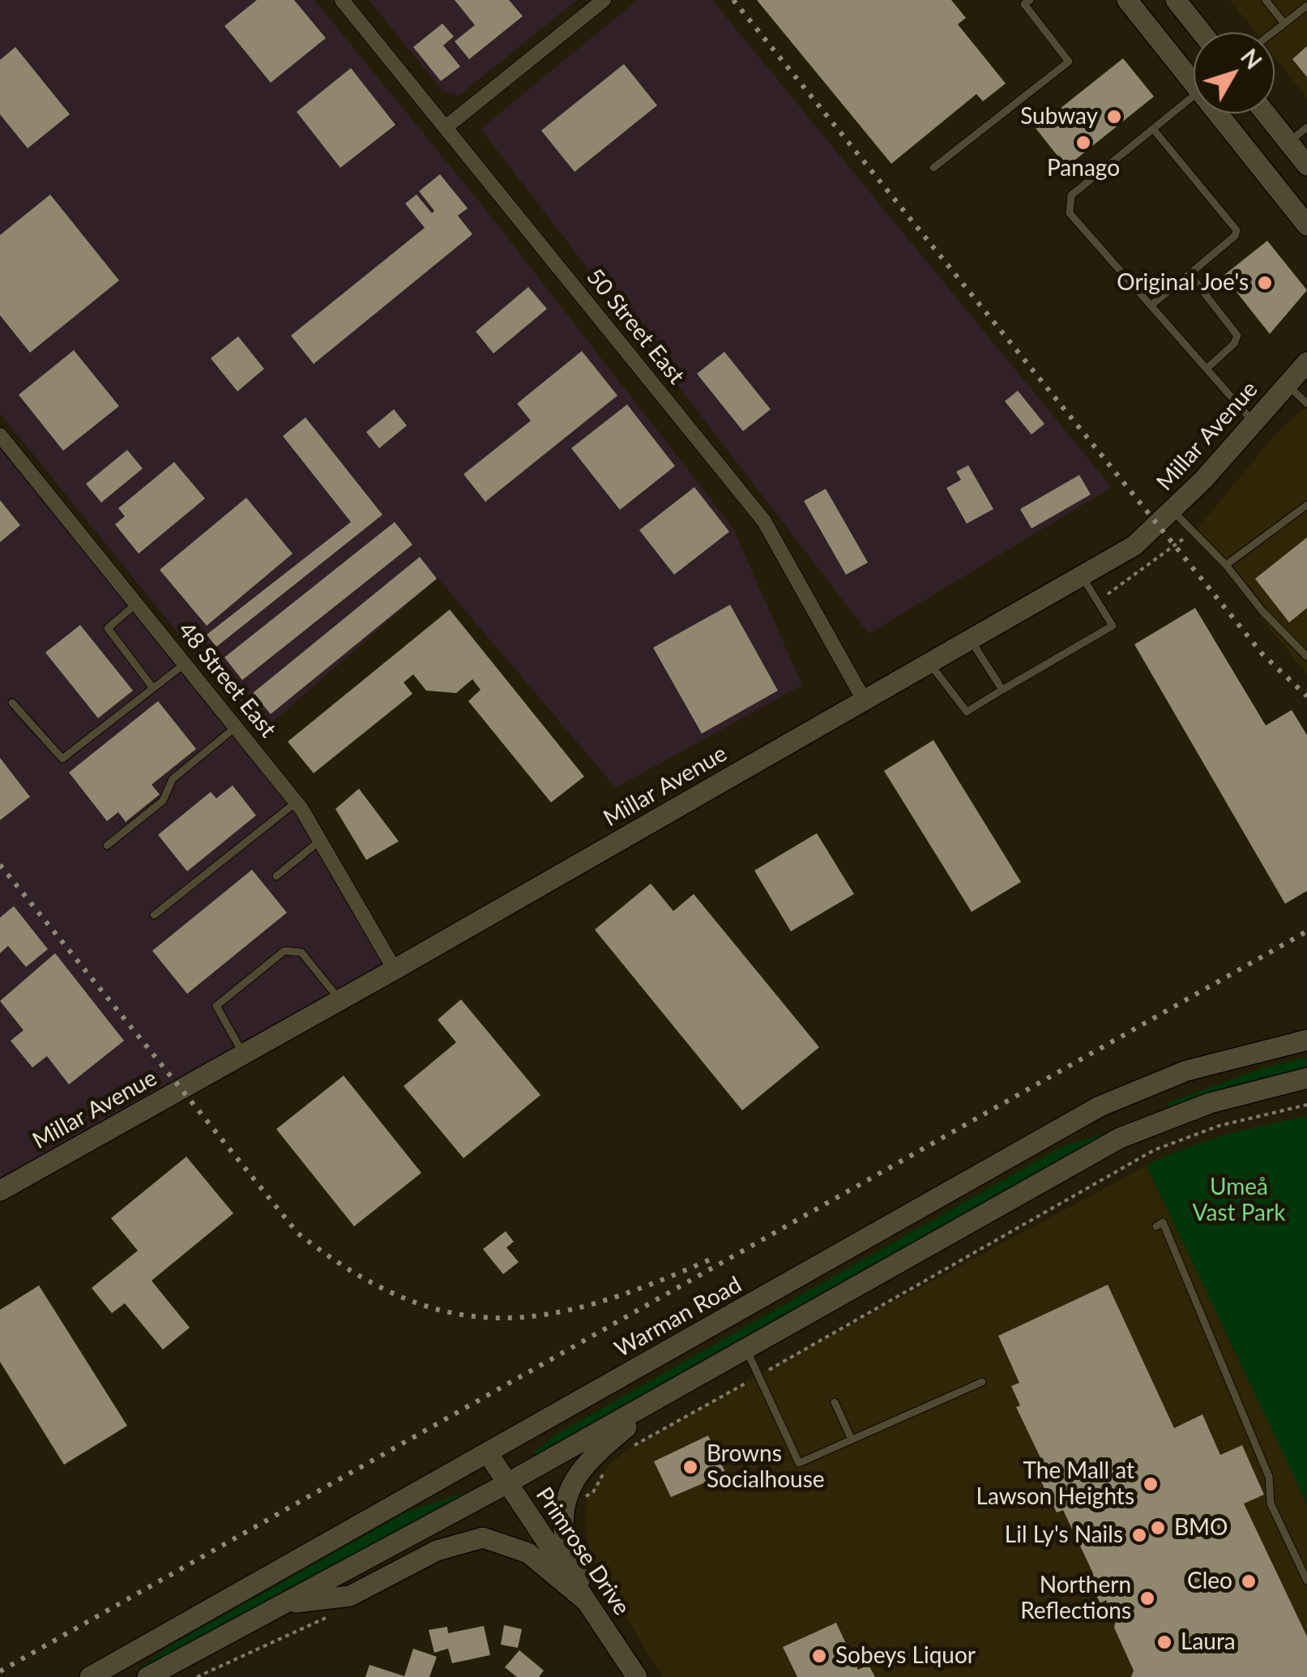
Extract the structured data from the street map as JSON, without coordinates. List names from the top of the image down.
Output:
{
  "streets": {
    "main road": ["Millar Avenue", "Warman Road", "Primrose Drive"],
    "street": ["50 Street East", "48 Street East"]
  },
  "crossings": [
    ["50 Street East", "Millar Avenue"],
    ["Millar Avenue", "48 Street East"],
    ["Warman Road", "Primrose Drive"]
  ],
  "parks": ["Umeå Vast Park"],
  "places": [
    "Subway",
    "Panago",
    "Original Joe's",
    "Browns Socialhouse",
    "The Mall at Lawson Heights",
    "BMO",
    "Lil Ly's Nails",
    "Cleo",
    "Northern Reflections",
    "Laura",
    "Sobeys Liquor"
  ],
  "north": "top right"
}
